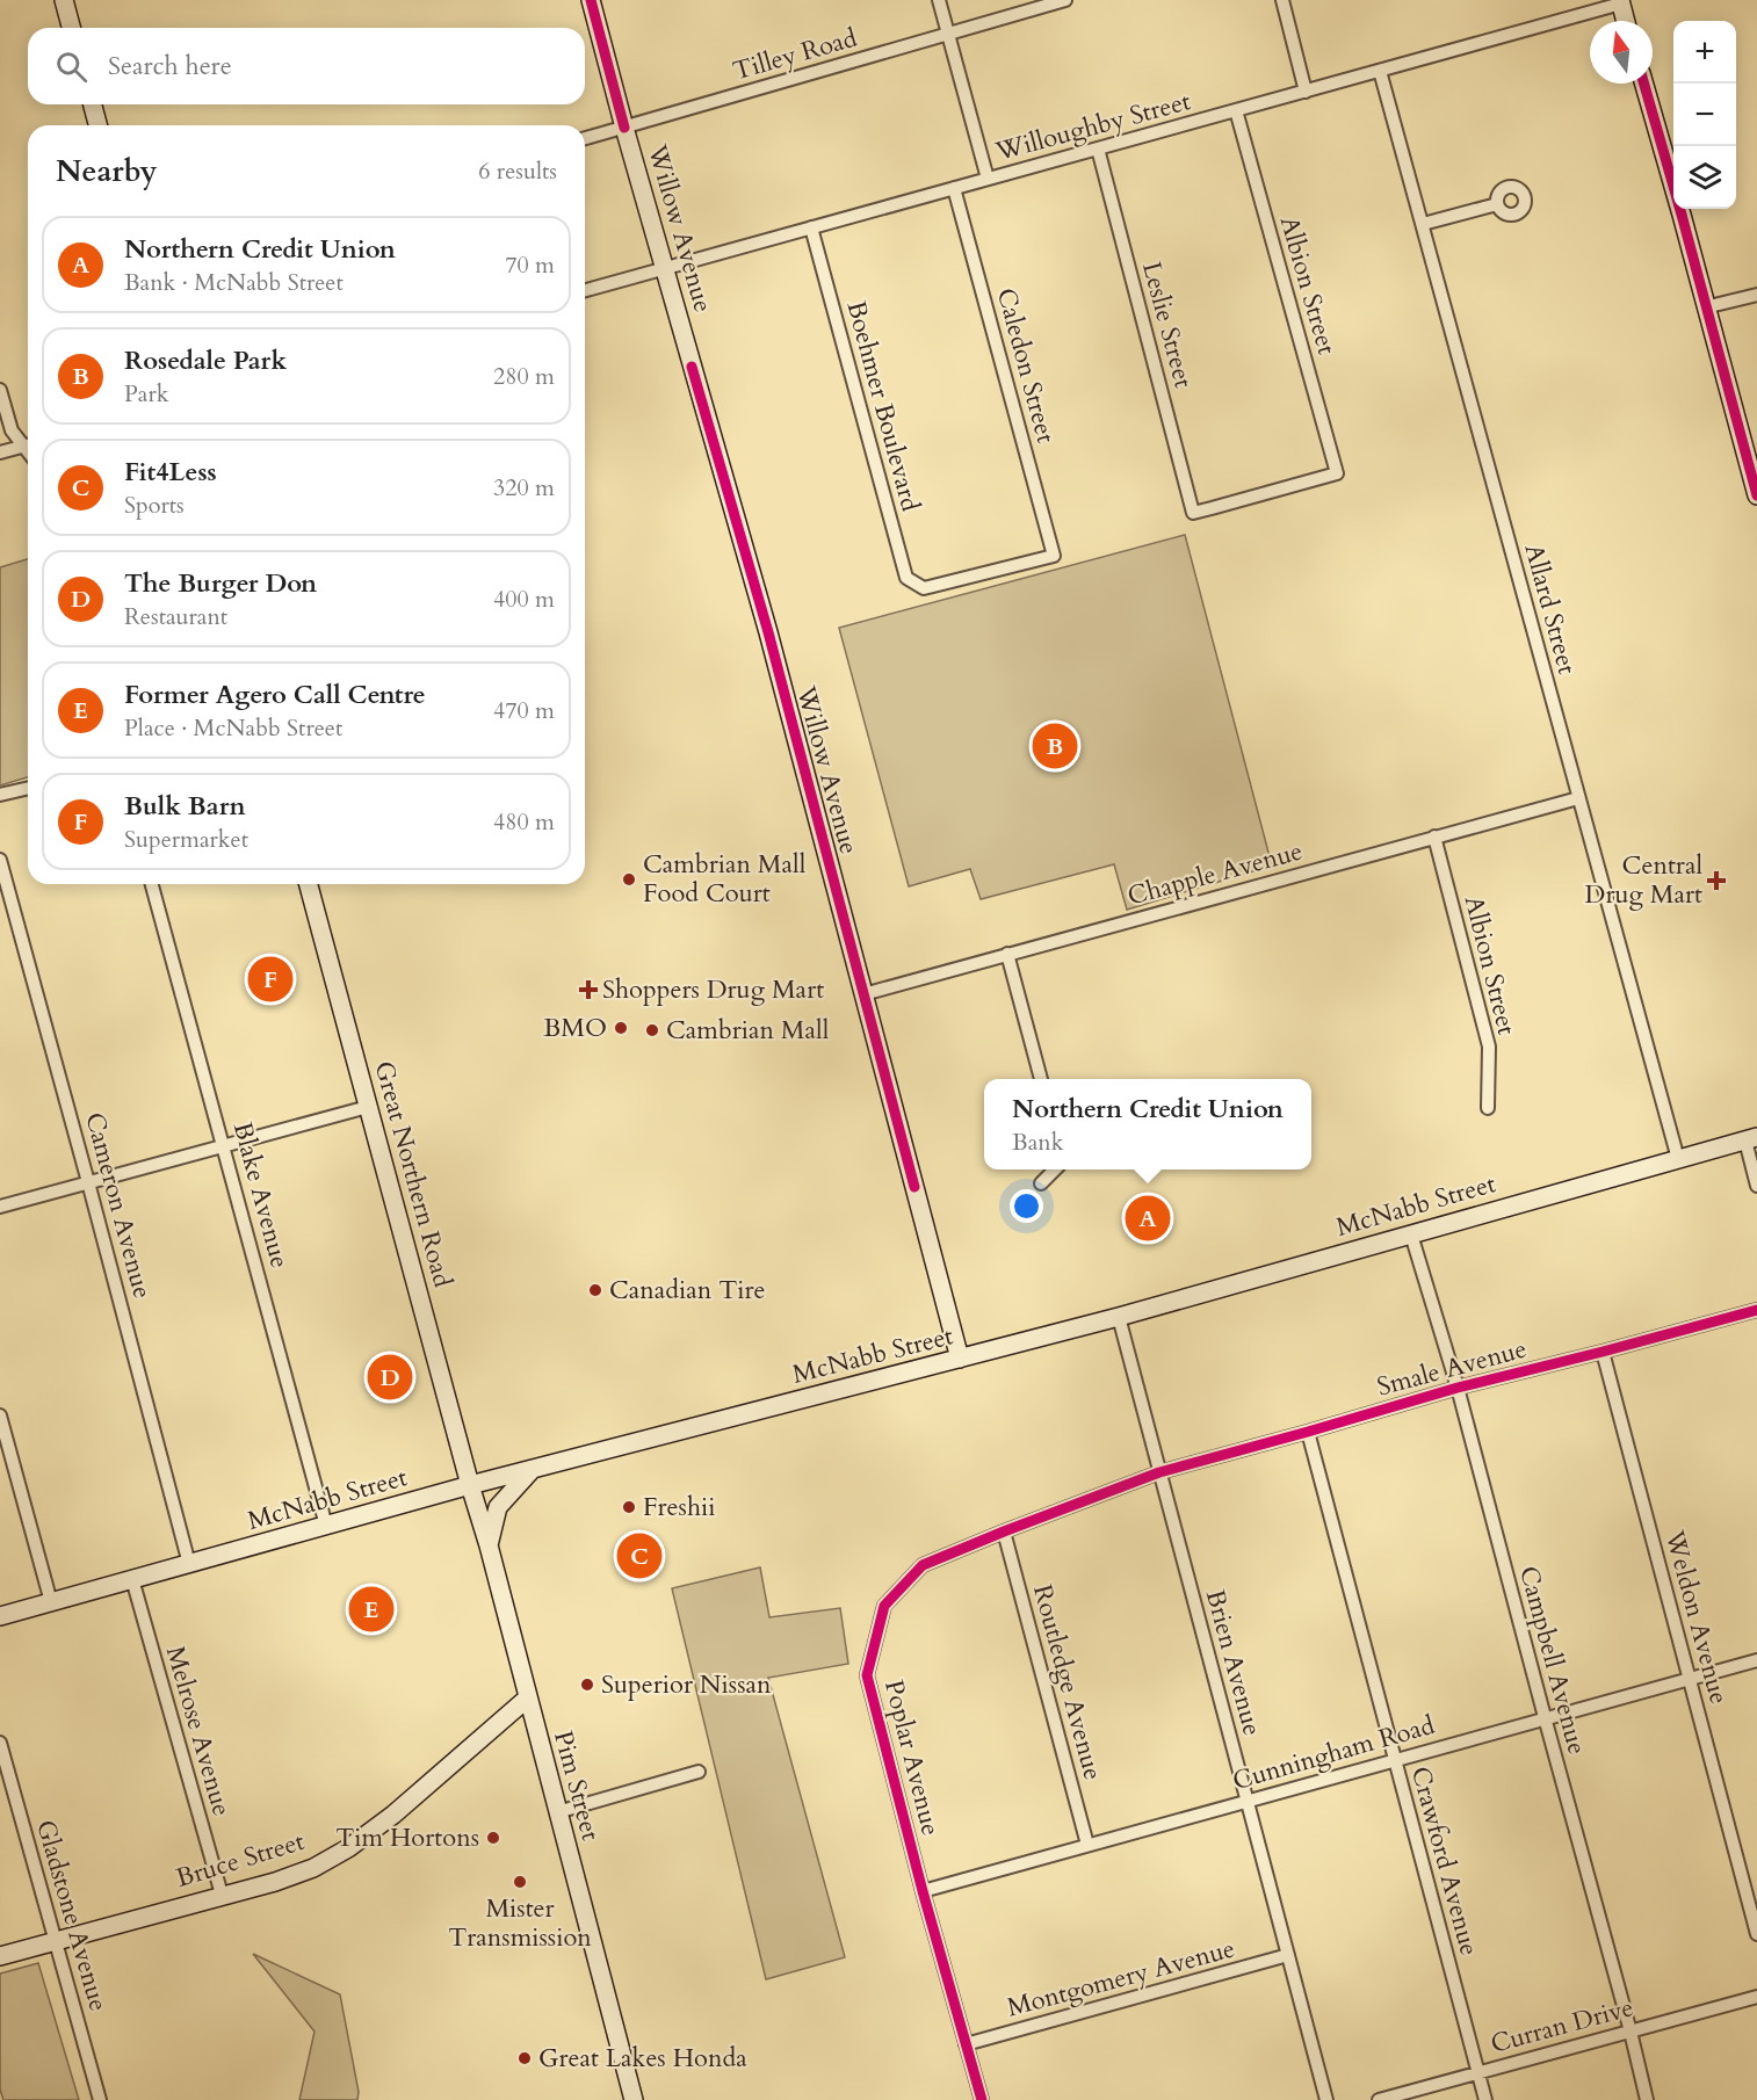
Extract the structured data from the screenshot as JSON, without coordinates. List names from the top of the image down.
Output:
{
  "streets": {
    "main road": [
      "Willow Avenue",
      "Great Northern Road",
      "McNabb Street",
      "Pim Street",
      "Bruce Street"
    ],
    "street": [
      "Tilley Road",
      "Willoughby Street",
      "Albion Street",
      "Leslie Street",
      "Caledon Street",
      "Boehmer Boulevard",
      "Allard Street",
      "Chapple Avenue",
      "Blake Avenue",
      "Cameron Avenue",
      "Smale Avenue",
      "Weldon Avenue",
      "Campbell Avenue",
      "Brien Avenue",
      "Routledge Avenue",
      "Melrose Avenue",
      "Cunningham Road",
      "Poplar Avenue",
      "Crawford Avenue",
      "Gladstone Avenue",
      "Montgomery Avenue",
      "Curran Drive"
    ]
  },
  "crossings": [
    ["Tilley Road", "Willow Avenue"],
    ["Willoughby Street", "Willow Avenue"],
    ["Willoughby Street", "Albion Street"],
    ["Willoughby Street", "Leslie Street"],
    ["Willoughby Street", "Caledon Street"],
    ["Willoughby Street", "Boehmer Boulevard"],
    ["Willoughby Street", "Allard Street"],
    ["Willow Avenue", "Chapple Avenue"],
    ["Willow Avenue", "McNabb Street"],
    ["Albion Street", "Leslie Street"],
    ["Albion Street", "Chapple Avenue"],
    ["Caledon Street", "Boehmer Boulevard"],
    ["Allard Street", "Chapple Avenue"],
    ["Allard Street", "McNabb Street"],
    ["Great Northern Road", "McNabb Street"],
    ["Great Northern Road", "Pim Street"],
    ["Blake Avenue", "McNabb Street"],
    ["Cameron Avenue", "McNabb Street"],
    ["McNabb Street", "Campbell Avenue"],
    ["McNabb Street", "Brien Avenue"],
    ["McNabb Street", "Melrose Avenue"],
    ["McNabb Street", "Pim Street"],
    ["Smale Avenue", "Weldon Avenue"],
    ["Smale Avenue", "Campbell Avenue"],
    ["Smale Avenue", "Brien Avenue"],
    ["Smale Avenue", "Poplar Avenue"],
    ["Smale Avenue", "Crawford Avenue"],
    ["Weldon Avenue", "Cunningham Road"],
    ["Campbell Avenue", "Cunningham Road"],
    ["Campbell Avenue", "Curran Drive"],
    ["Brien Avenue", "Cunningham Road"],
    ["Brien Avenue", "Poplar Avenue"],
    ["Brien Avenue", "Montgomery Avenue"],
    ["Routledge Avenue", "Cunningham Road"],
    ["Routledge Avenue", "Poplar Avenue"],
    ["Melrose Avenue", "Bruce Street"],
    ["Cunningham Road", "Poplar Avenue"],
    ["Cunningham Road", "Crawford Avenue"],
    ["Poplar Avenue", "Montgomery Avenue"],
    ["Pim Street", "Bruce Street"],
    ["Bruce Street", "Gladstone Avenue"],
    ["Crawford Avenue", "Curran Drive"]
  ],
  "places": {
    "other": [
      "Cambrian Mall Food Court",
      "BMO",
      "Cambrian Mall",
      "Canadian Tire",
      "Freshii",
      "Superior Nissan",
      "Tim Hortons",
      "Mister Transmission",
      "Great Lakes Honda"
    ],
    "health": ["Central Drug Mart", "Shoppers Drug Mart"]
  },
  "north": "top",
  "page": {
    "map_buttons": ["+", "−"],
    "search": "Search here",
    "heading": ["Nearby", "6 results"],
    "list": [
      {
        "mark": "A",
        "name": "Northern Credit Union",
        "note": "Bank · McNabb Street",
        "value": "70 m"
      },
      {
        "mark": "B",
        "name": "Rosedale Park",
        "note": "Park",
        "value": "280 m"
      },
      {
        "mark": "C",
        "name": "Fit4Less",
        "note": "Sports",
        "value": "320 m"
      },
      {
        "mark": "D",
        "name": "The Burger Don",
        "note": "Restaurant",
        "value": "400 m"
      },
      {
        "mark": "E",
        "name": "Former Agero Call Centre",
        "note": "Place · McNabb Street",
        "value": "470 m"
      },
      {
        "mark": "F",
        "name": "Bulk Barn",
        "note": "Supermarket",
        "value": "480 m"
      }
    ],
    "pins": [
      "B",
      "F",
      "A",
      "D",
      "C",
      "E"
    ],
    "popup": ["Northern Credit Union", "Bank"]
  }
}
